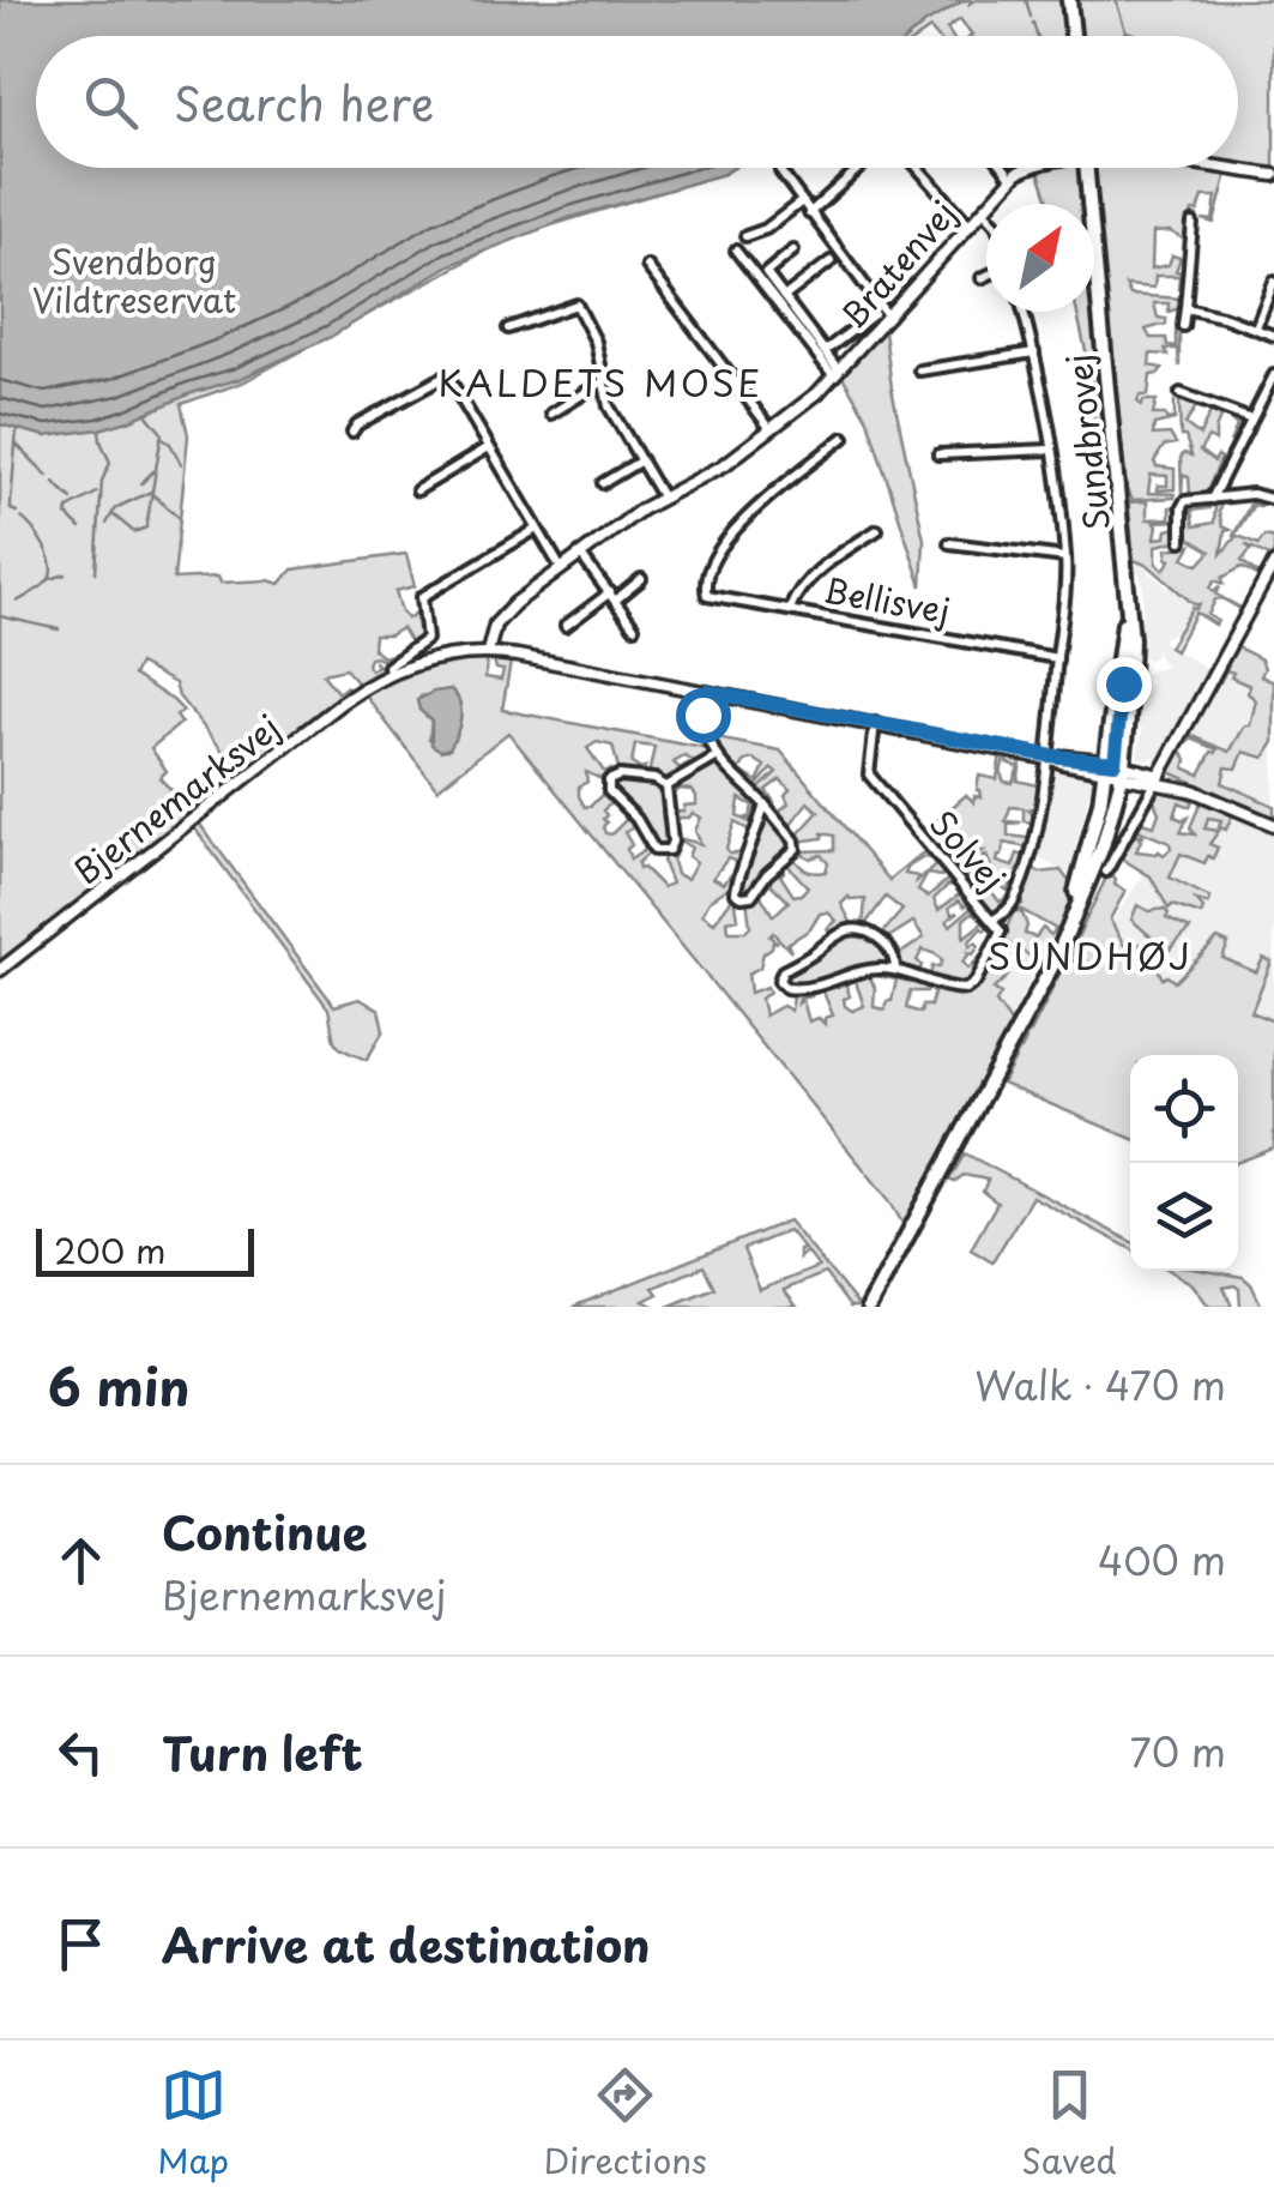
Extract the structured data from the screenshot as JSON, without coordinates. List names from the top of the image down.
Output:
{
  "streets": {
    "main road": ["Sundbrovej"],
    "street": [
      "Bratenvej",
      "Bellisvej",
      "Bjernemarksvej",
      "Solvej"
    ]
  },
  "crossings": [
    ["Bratenvej", "Bjernemarksvej"],
    ["Sundbrovej", "Bjernemarksvej"],
    ["Bellisvej", "Solvej"],
    ["Bjernemarksvej", "Solvej"]
  ],
  "districts": ["KALDETS MOSE", "SUNDHØJ"],
  "parks": ["Svendborg Vildtreservat"],
  "scale_bar": "200 m",
  "north": "top right",
  "page": {
    "search": "Search here",
    "scale": "200 m",
    "heading": ["6 min", "Walk · 470 m"],
    "list": [
      ["Continue", "Bjernemarksvej", "400 m"],
      ["Turn left", "70 m"],
      "Arrive at destination"
    ],
    "nav": ["Map", "Directions", "Saved"]
  }
}
